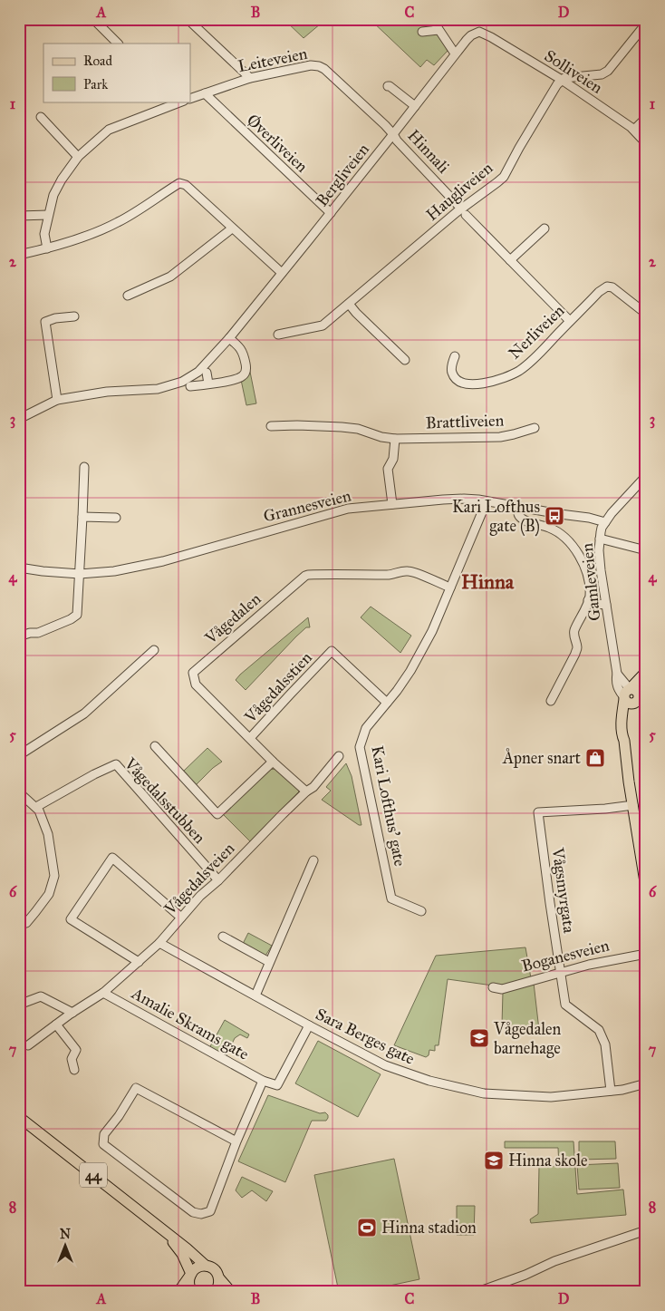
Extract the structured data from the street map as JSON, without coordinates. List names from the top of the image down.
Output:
{
  "streets": {
    "main road": ["44"],
    "street": [
      "Leiteveien",
      "Solliveien",
      "Øverliveien",
      "Hinnali",
      "Bergliveien",
      "Haugliveien",
      "Nerliveien",
      "Brattliveien",
      "Grannesveien",
      "Gamleveien",
      "Vågedalen",
      "Vågedalsstien",
      "Vågedalsstubben",
      "Kari Lofthus' gate",
      "Vågedalsveien",
      "Vågsmyrgata",
      "Boganesveien",
      "Amalie Skrams gate",
      "Sara Berges gate"
    ]
  },
  "crossings": [
    ["Leiteveien", "Øverliveien"],
    ["Leiteveien", "Hinnali"],
    ["Leiteveien", "Bergliveien"],
    ["Solliveien", "Bergliveien"],
    ["Solliveien", "Haugliveien"],
    ["Øverliveien", "Bergliveien"],
    ["Hinnali", "Bergliveien"],
    ["Hinnali", "Haugliveien"],
    ["Hinnali", "Nerliveien"],
    ["Grannesveien", "Gamleveien"],
    ["Grannesveien", "Kari Lofthus' gate"],
    ["Vågedalen", "Vågedalsstien"],
    ["Vågedalen", "Kari Lofthus' gate"],
    ["Vågedalen", "Vågedalsveien"],
    ["Vågedalsstien", "Kari Lofthus' gate"],
    ["Vågedalsstubben", "Vågedalsveien"],
    ["Vågedalsveien", "Amalie Skrams gate"],
    ["Vågedalsveien", "Sara Berges gate"],
    ["Vågsmyrgata", "Boganesveien"],
    ["Vågsmyrgata", "Sara Berges gate"]
  ],
  "districts": ["Hinna"],
  "places": {
    "bus stop": ["Kari Lofthus gate (B)"],
    "shop": ["Åpner snart"],
    "school or university": ["Vågedalen barnehage", "Hinna skole"],
    "sports": ["Hinna stadion"]
  },
  "legend": ["Road", "Park"],
  "north": "top",
  "grid": {
    "columns": [
      "A",
      "B",
      "C",
      "D"
    ],
    "rows": [
      "1",
      "2",
      "3",
      "4",
      "5",
      "6",
      "7",
      "8"
    ]
  }
}
